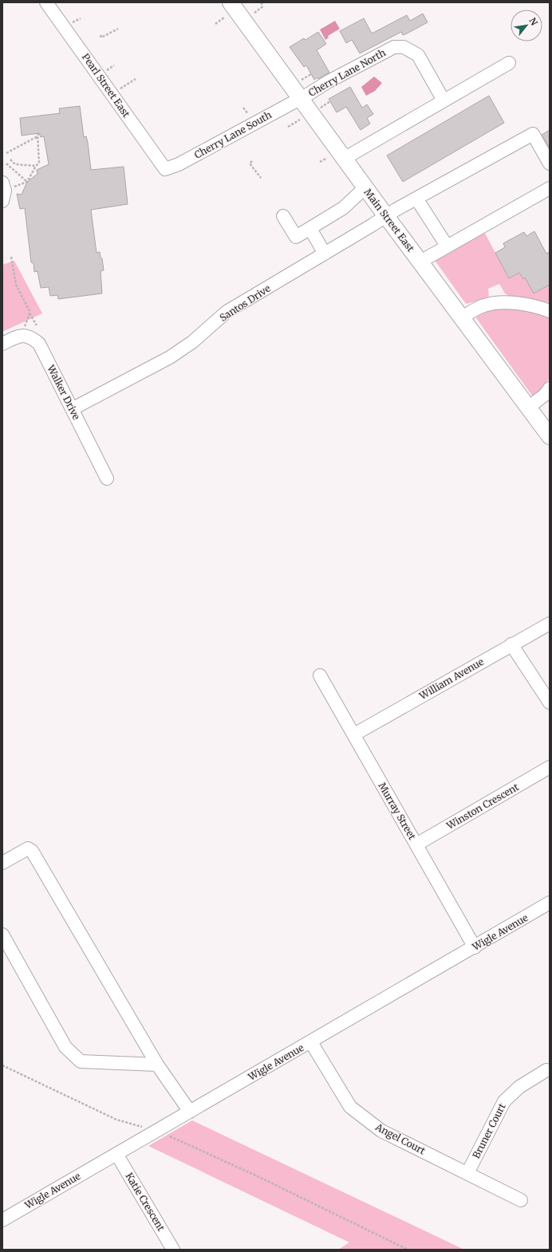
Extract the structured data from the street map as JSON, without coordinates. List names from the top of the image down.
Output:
{
  "streets": {
    "main road": ["Main Street East"],
    "street": [
      "Cherry Lane North",
      "Pearl Street East",
      "Cherry Lane South",
      "Santos Drive",
      "Walker Drive",
      "William Avenue",
      "Winston Crescent",
      "Murray Street",
      "Wigle Avenue",
      "Bruner Court",
      "Angel Court",
      "Katie Crescent"
    ]
  },
  "crossings": [
    ["Cherry Lane North", "Cherry Lane South"],
    ["Cherry Lane North", "Main Street East"],
    ["Pearl Street East", "Cherry Lane South"],
    ["Cherry Lane South", "Main Street East"],
    ["Main Street East", "Santos Drive"],
    ["Santos Drive", "Walker Drive"],
    ["William Avenue", "Murray Street"],
    ["Winston Crescent", "Murray Street"],
    ["Murray Street", "Wigle Avenue"],
    ["Wigle Avenue", "Angel Court"],
    ["Wigle Avenue", "Katie Crescent"],
    ["Bruner Court", "Angel Court"]
  ],
  "north": "top right"
}
